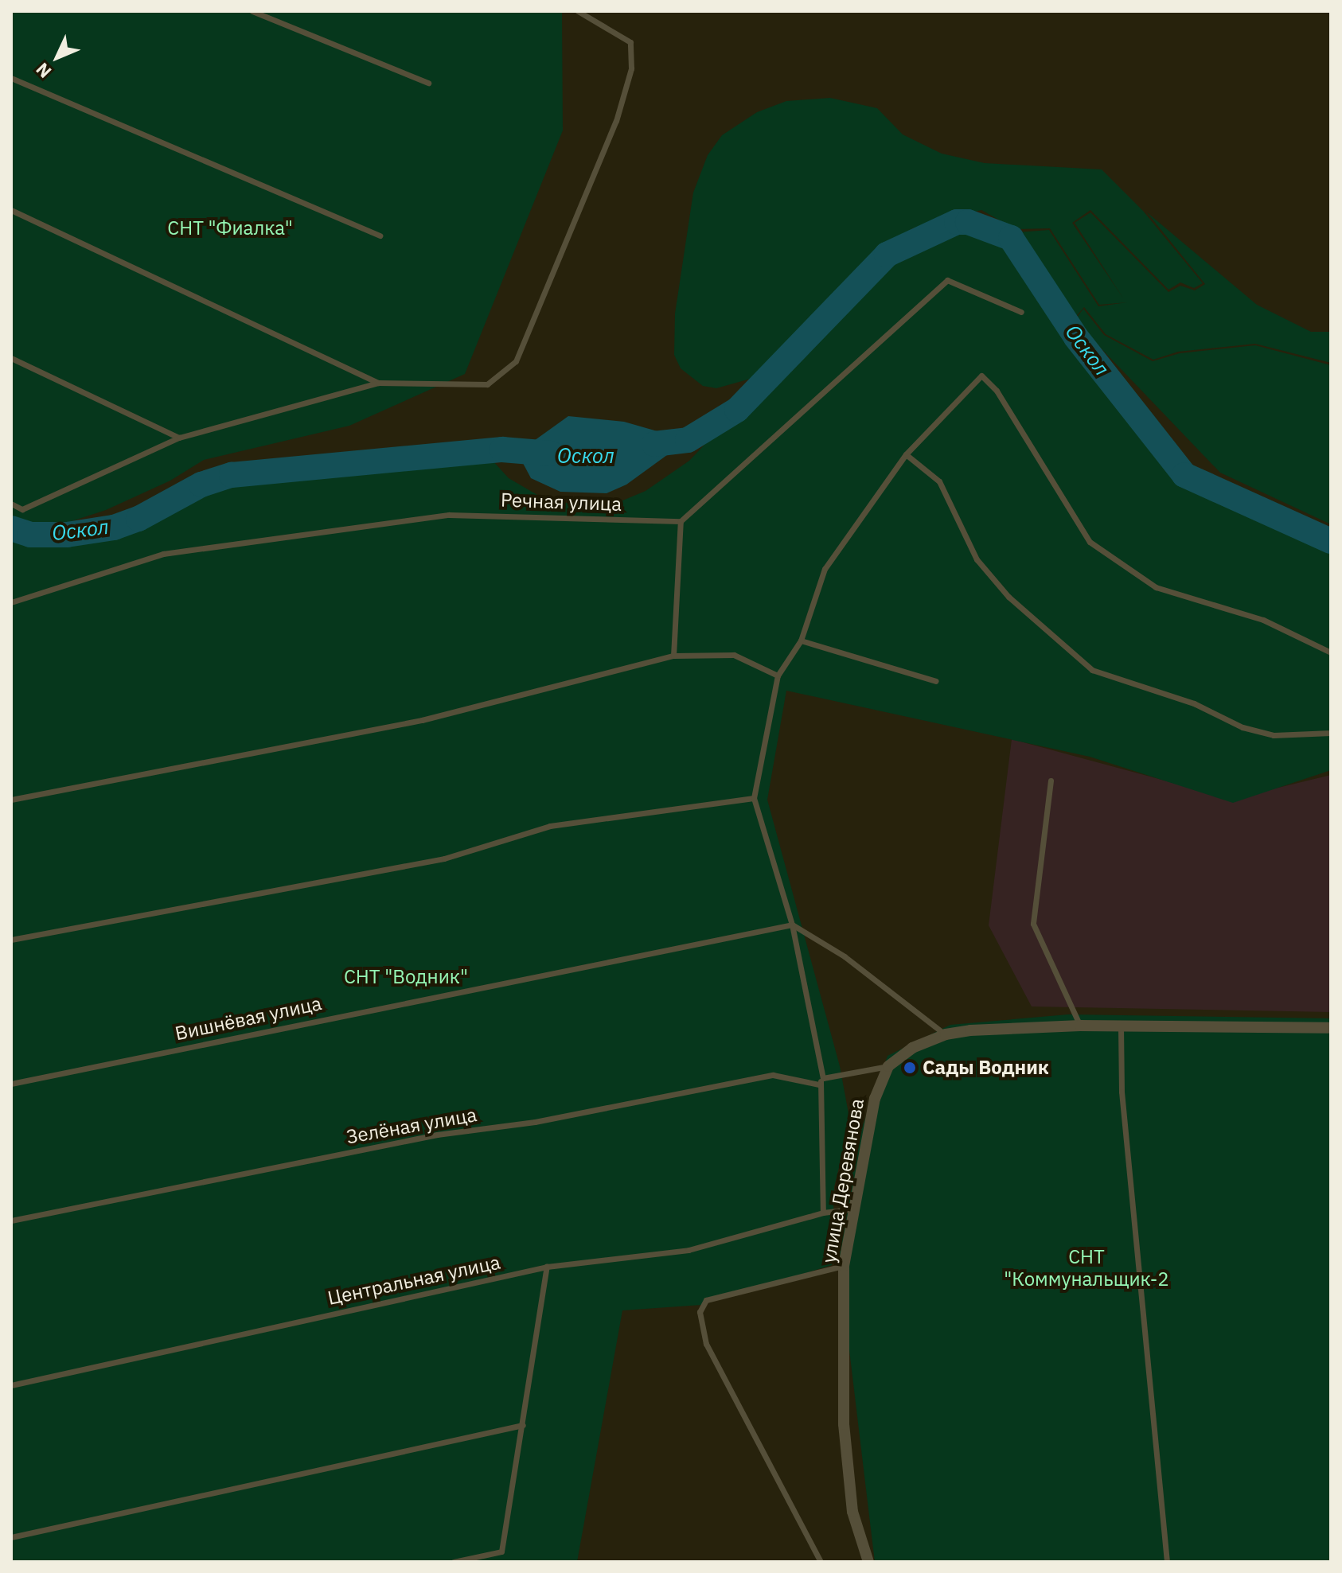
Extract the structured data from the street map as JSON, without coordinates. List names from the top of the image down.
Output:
{
  "streets": {
    "street": ["улица Деревянова"],
    "lane": [
      "Речная улица",
      "Вишнёвая улица",
      "Зелёная улица",
      "Центральная улица"
    ]
  },
  "crossings": [
    ["улица Деревянова", "Центральная улица"]
  ],
  "water": ["Оскол"],
  "parks": ["СНТ \"Фиалка\"", "СНТ \"Водник\"", "СНТ \"Коммунальщик-2"],
  "places": ["Сады Водник"],
  "north": "bottom left"
}
